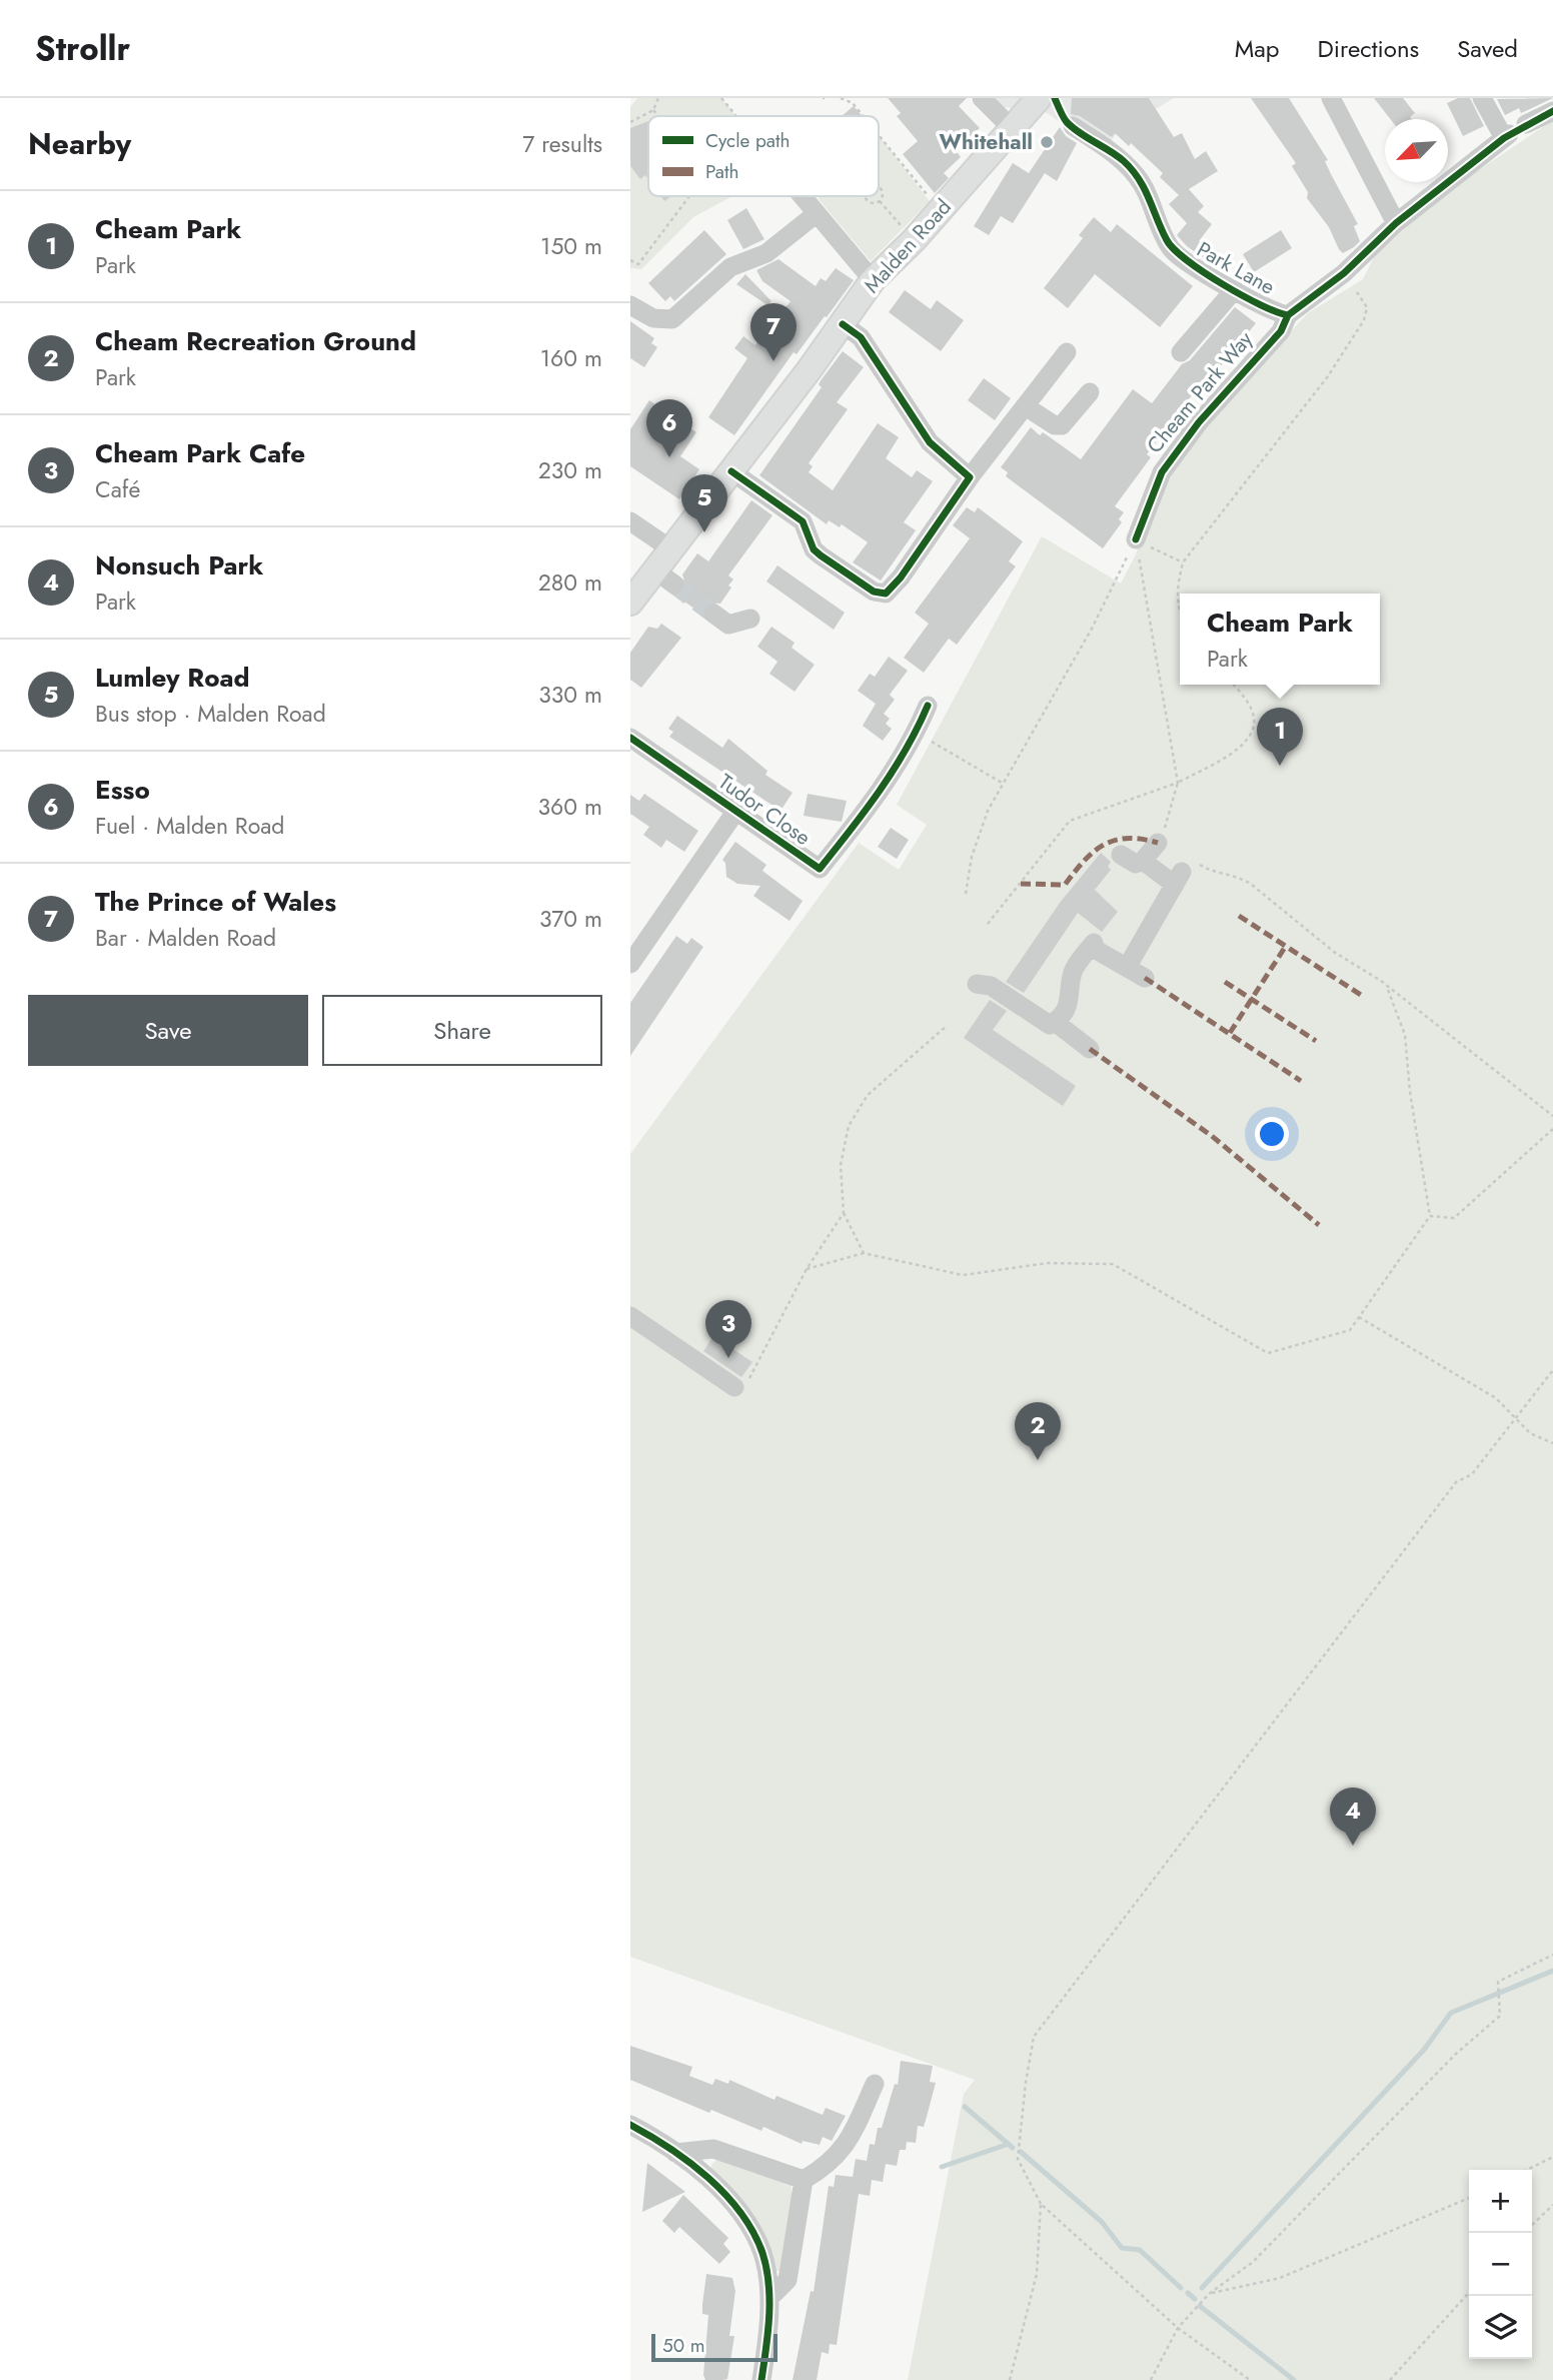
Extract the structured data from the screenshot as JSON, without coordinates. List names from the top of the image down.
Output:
{
  "streets": {
    "main road": ["Malden Road"],
    "street": ["Park Lane", "Cheam Park Way", "Tudor Close"]
  },
  "crossings": [
    ["Park Lane", "Cheam Park Way"]
  ],
  "places": ["Whitehall"],
  "legend": ["Cycle path", "Path"],
  "scale_bar": "50 m",
  "north": "bottom left",
  "page": {
    "header": "Strollr",
    "nav": ["Map", "Directions", "Saved"],
    "heading": ["Nearby", "7 results"],
    "list": [
      {
        "mark": "1",
        "name": "Cheam Park",
        "note": "Park",
        "value": "150 m"
      },
      {
        "mark": "2",
        "name": "Cheam Recreation Ground",
        "note": "Park",
        "value": "160 m"
      },
      {
        "mark": "3",
        "name": "Cheam Park Cafe",
        "note": "Café",
        "value": "230 m"
      },
      {
        "mark": "4",
        "name": "Nonsuch Park",
        "note": "Park",
        "value": "280 m"
      },
      {
        "mark": "5",
        "name": "Lumley Road",
        "note": "Bus stop · Malden Road",
        "value": "330 m"
      },
      {
        "mark": "6",
        "name": "Esso",
        "note": "Fuel · Malden Road",
        "value": "360 m"
      },
      {
        "mark": "7",
        "name": "The Prince of Wales",
        "note": "Bar · Malden Road",
        "value": "370 m"
      }
    ],
    "pins": [
      "7",
      "6",
      "5",
      "1",
      "3",
      "2",
      "4"
    ],
    "popup": ["Cheam Park", "Park"],
    "buttons": ["Save", "Share"],
    "map_buttons": ["+", "−"],
    "scale": "50 m"
  }
}
